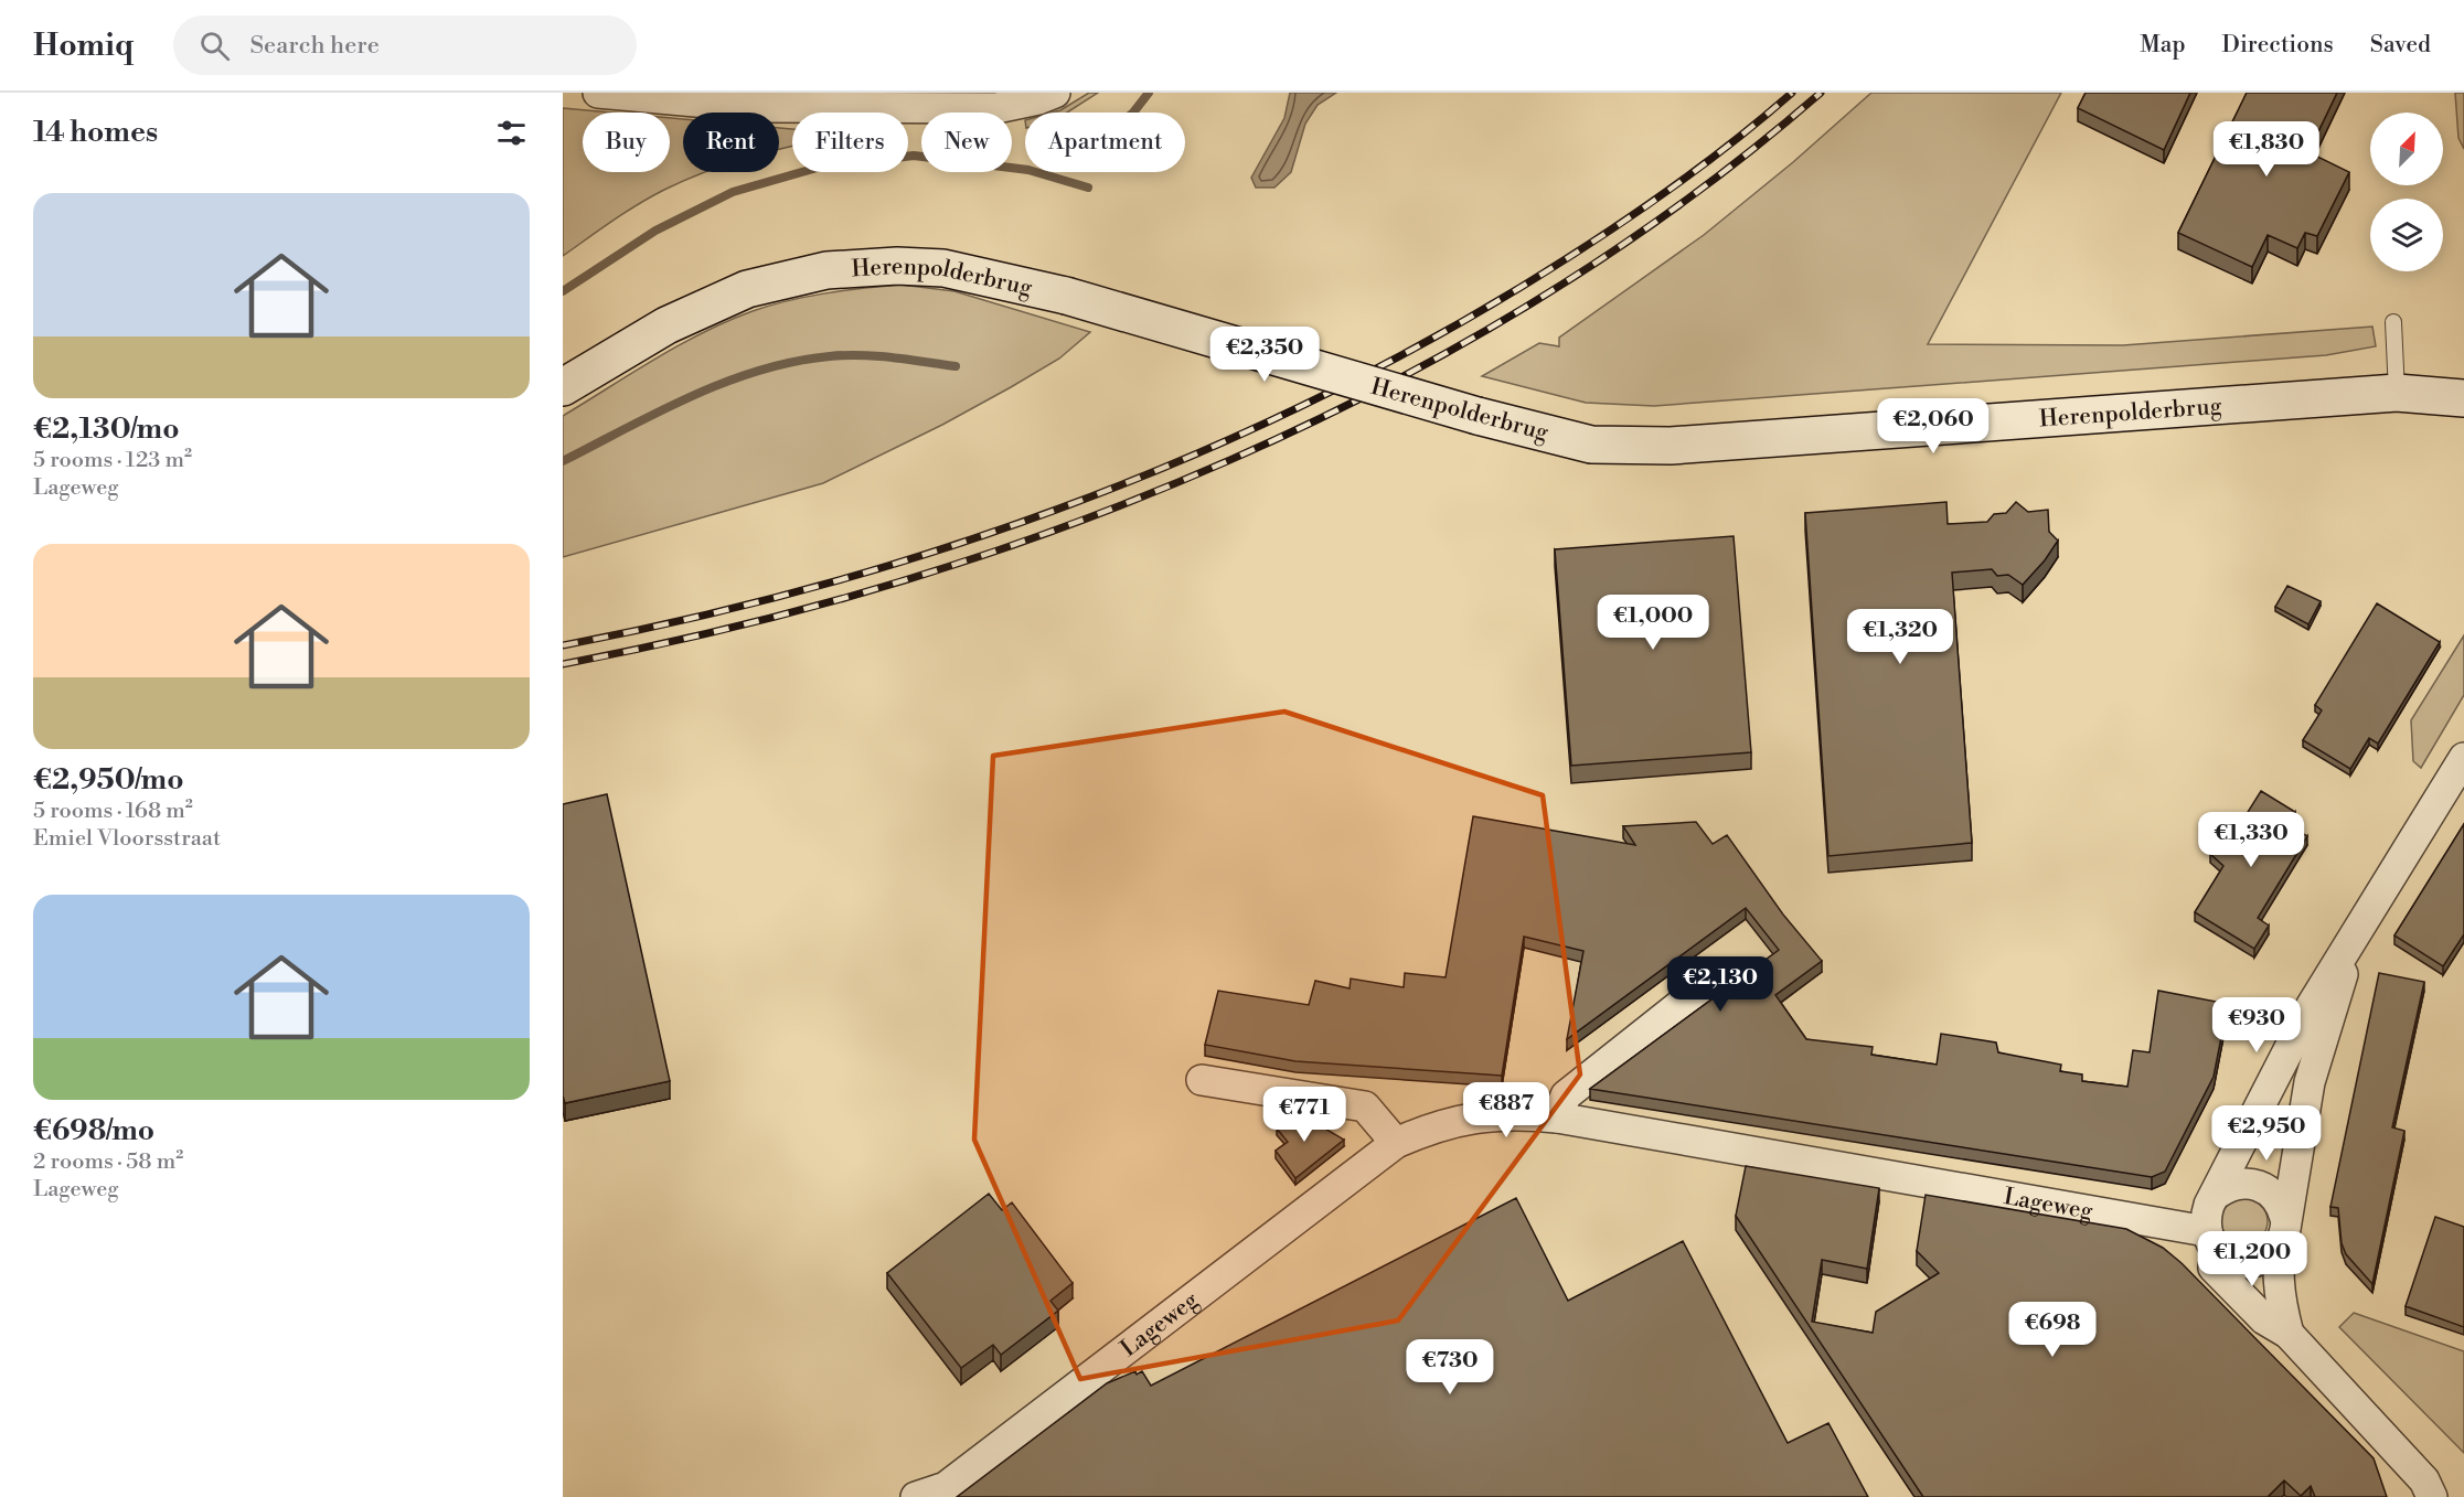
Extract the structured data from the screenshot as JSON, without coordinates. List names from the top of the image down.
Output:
{
  "streets": {
    "street": ["Herenpolderbrug", "Lageweg"]
  },
  "north": "top right",
  "page": {
    "header": "Homiq",
    "search": "Search here",
    "nav": ["Map", "Directions", "Saved"],
    "heading": "14 homes",
    "chip": [
      "Buy",
      "Rent",
      "Filters",
      "New",
      "Apartment"
    ],
    "price": [
      "€1,830",
      "€2,350",
      "€2,060",
      "€1,000",
      "€1,320",
      "€1,330",
      "€2,130",
      "€930",
      "€887",
      "€771",
      "€2,950",
      "€1,200",
      "€698",
      "€730"
    ],
    "list": [
      {
        "name": "€2,130/mo",
        "note": "5 rooms · 123 m² · Lageweg"
      },
      {
        "name": "€2,950/mo",
        "note": "5 rooms · 168 m² · Emiel Vloorsstraat"
      },
      {
        "name": "€698/mo",
        "note": "2 rooms · 58 m² · Lageweg"
      }
    ]
  }
}
